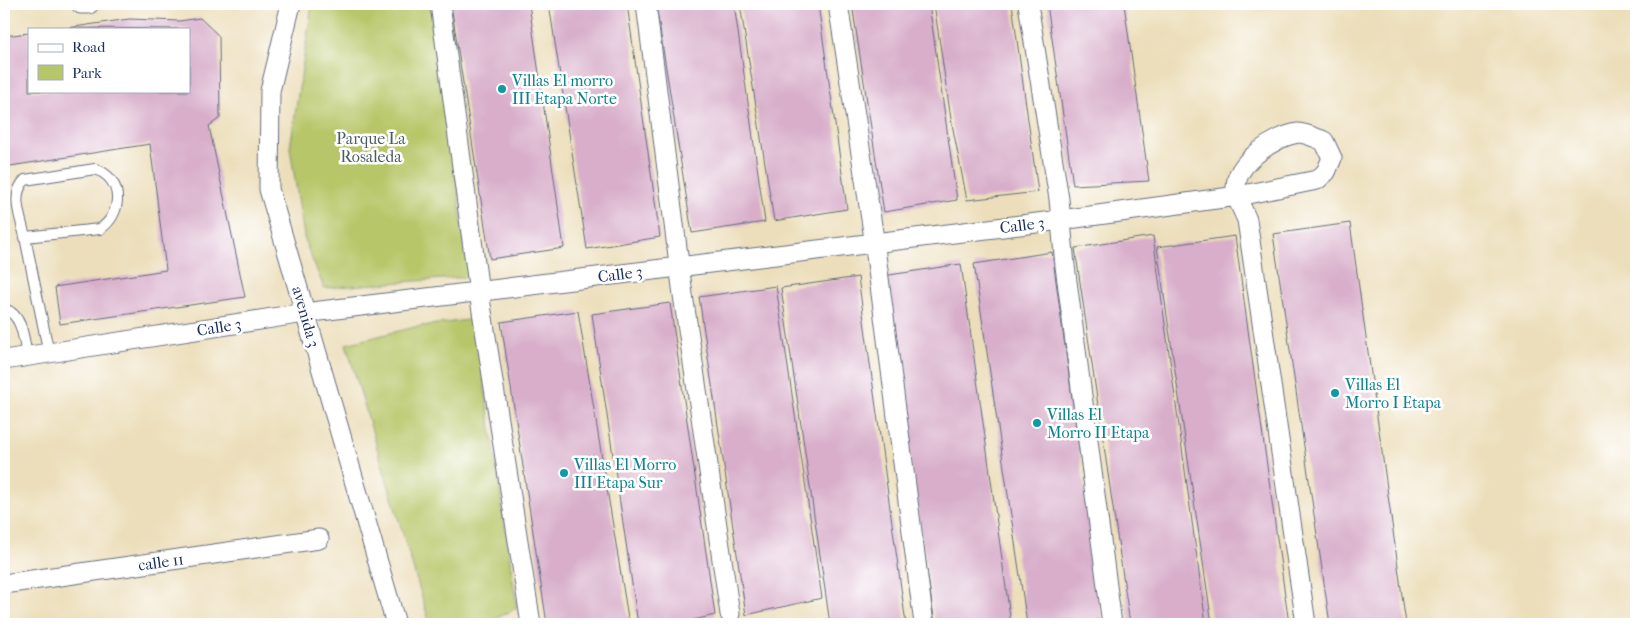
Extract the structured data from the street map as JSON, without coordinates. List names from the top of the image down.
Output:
{
  "streets": {
    "street": ["Calle 3", "avenida 3", "calle 11"]
  },
  "crossings": [
    ["Calle 3", "avenida 3"]
  ],
  "parks": ["Parque La Rosaleda"],
  "places": [
    "Villas El morro III Etapa Norte",
    "Villas El Morro I Etapa",
    "Villas El Morro II Etapa",
    "Villas El Morro III Etapa Sur"
  ],
  "legend": ["Road", "Park"]
}
